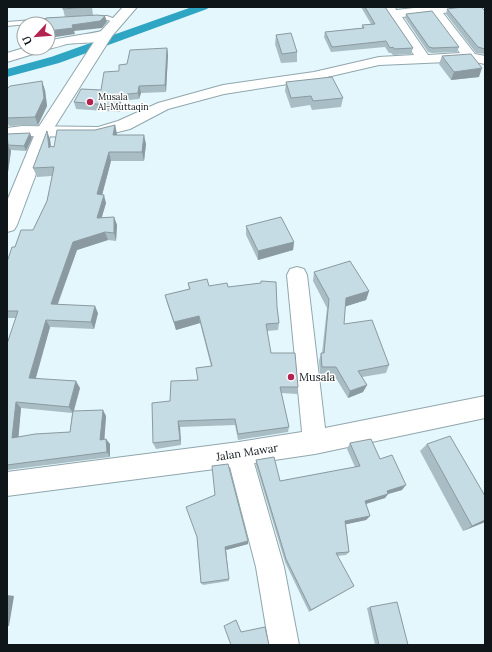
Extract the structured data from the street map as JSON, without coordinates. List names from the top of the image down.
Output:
{
  "streets": {
    "street": ["Jalan Mawar"]
  },
  "places": ["Musala Al-Muttaqin", "Musala"],
  "north": "bottom left"
}
